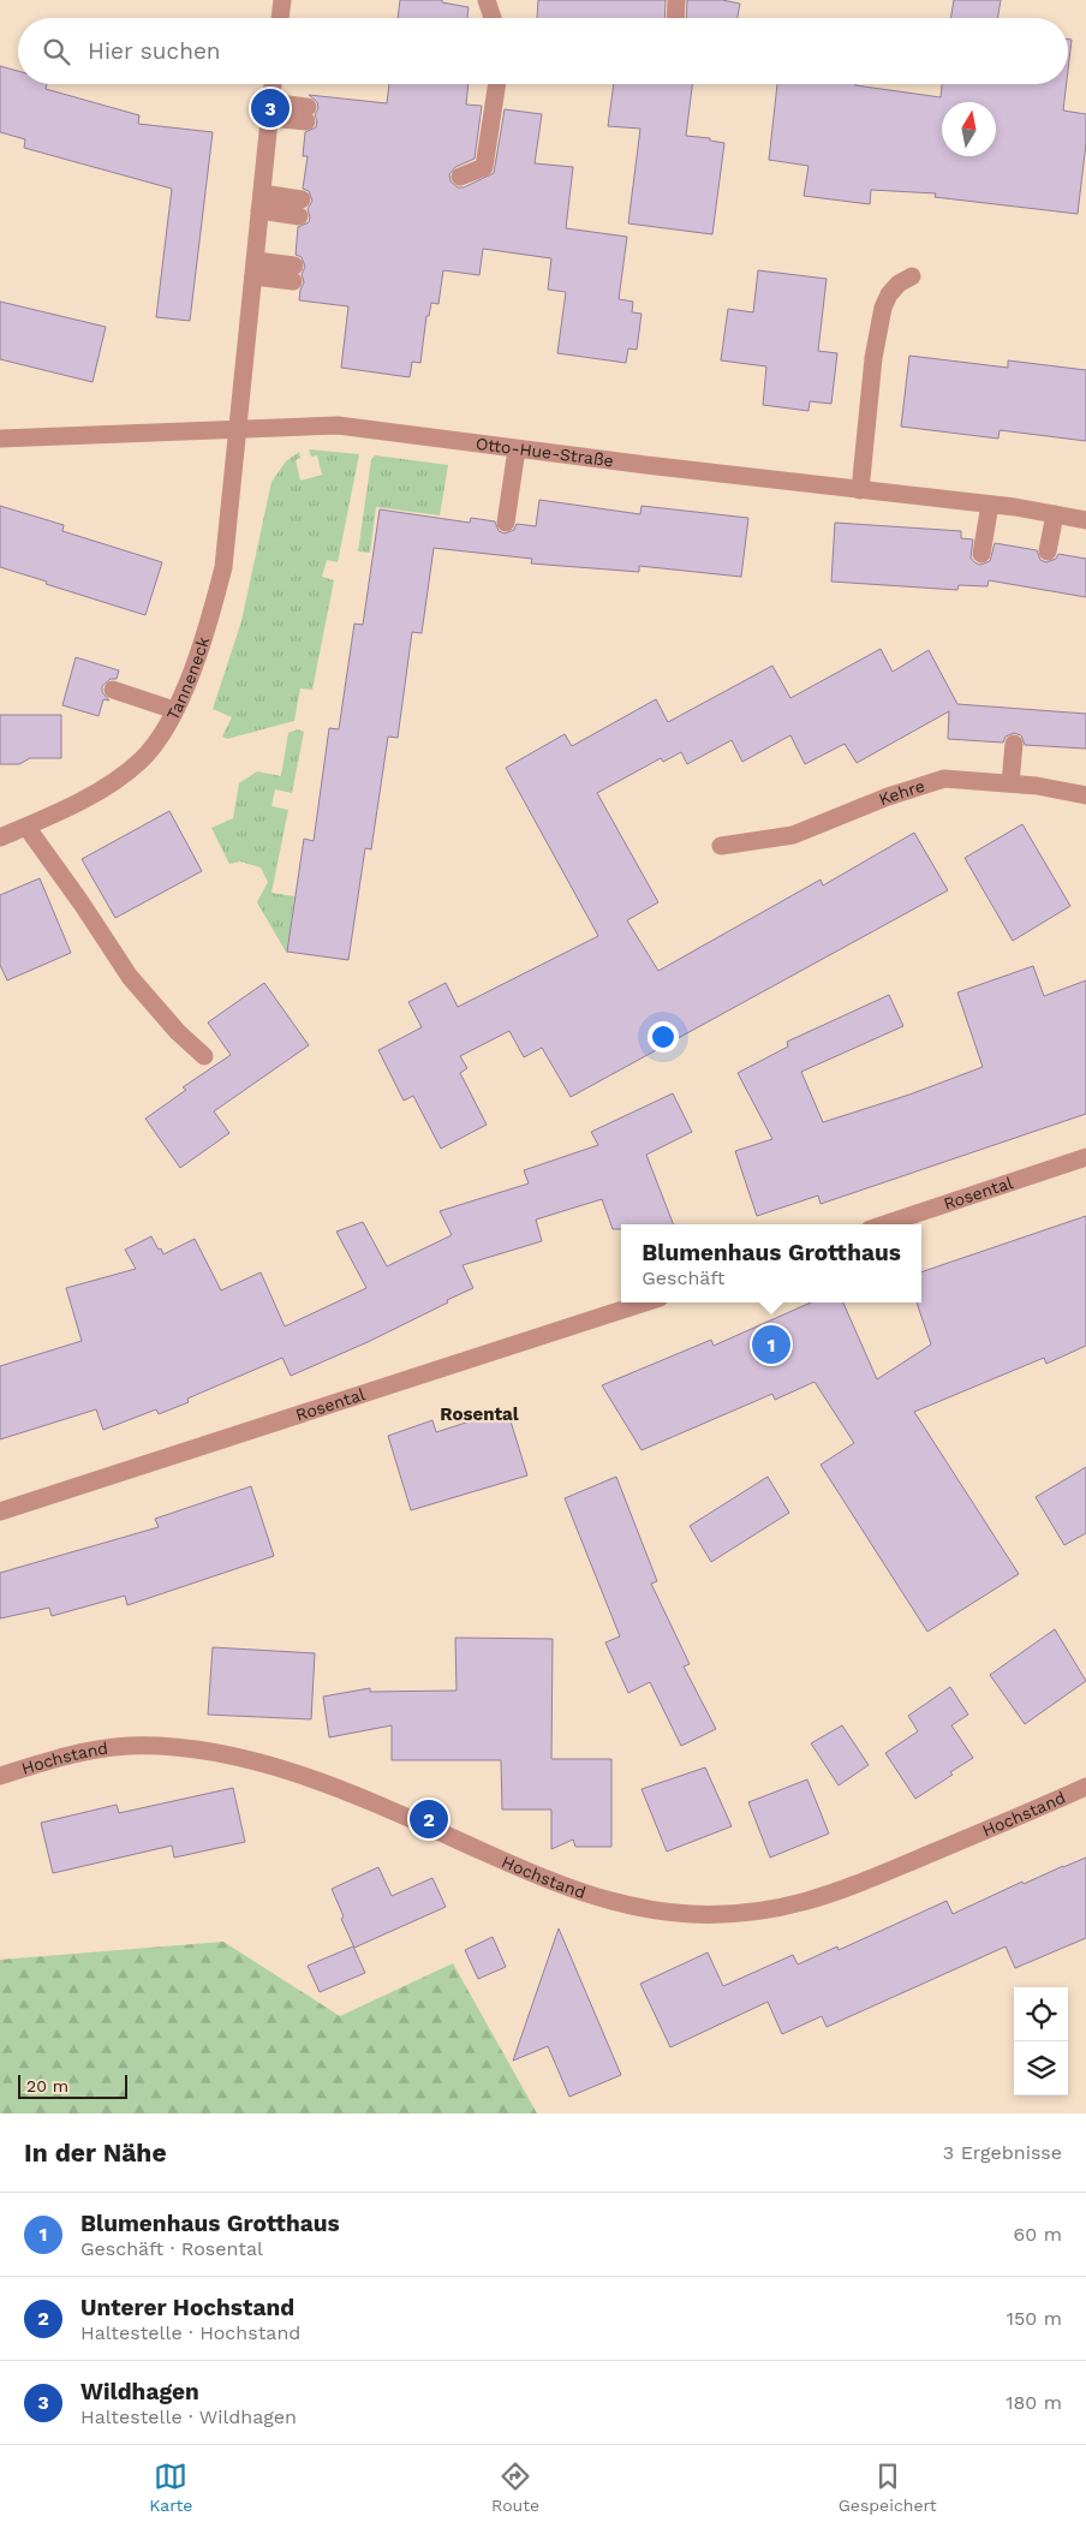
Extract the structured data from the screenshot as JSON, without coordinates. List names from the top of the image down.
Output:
{
  "streets": {
    "street": [
      "Otto-Hue-Straße",
      "Tanneneck",
      "Kehre",
      "Rosental",
      "Hochstand"
    ]
  },
  "crossings": [
    ["Otto-Hue-Straße", "Tanneneck"]
  ],
  "districts": ["Rosental"],
  "scale_bar": "20 m",
  "north": "top",
  "page": {
    "search": "Hier suchen",
    "pins": ["3", "1", "2"],
    "popup": ["Blumenhaus Grotthaus", "Geschäft"],
    "scale": "20 m",
    "heading": ["In der Nähe", "3 Ergebnisse"],
    "list": [
      {
        "mark": "1",
        "name": "Blumenhaus Grotthaus",
        "note": "Geschäft · Rosental",
        "value": "60 m"
      },
      {
        "mark": "2",
        "name": "Unterer Hochstand",
        "note": "Haltestelle · Hochstand",
        "value": "150 m"
      },
      {
        "mark": "3",
        "name": "Wildhagen",
        "note": "Haltestelle · Wildhagen",
        "value": "180 m"
      }
    ],
    "nav": ["Karte", "Route", "Gespeichert"]
  }
}
